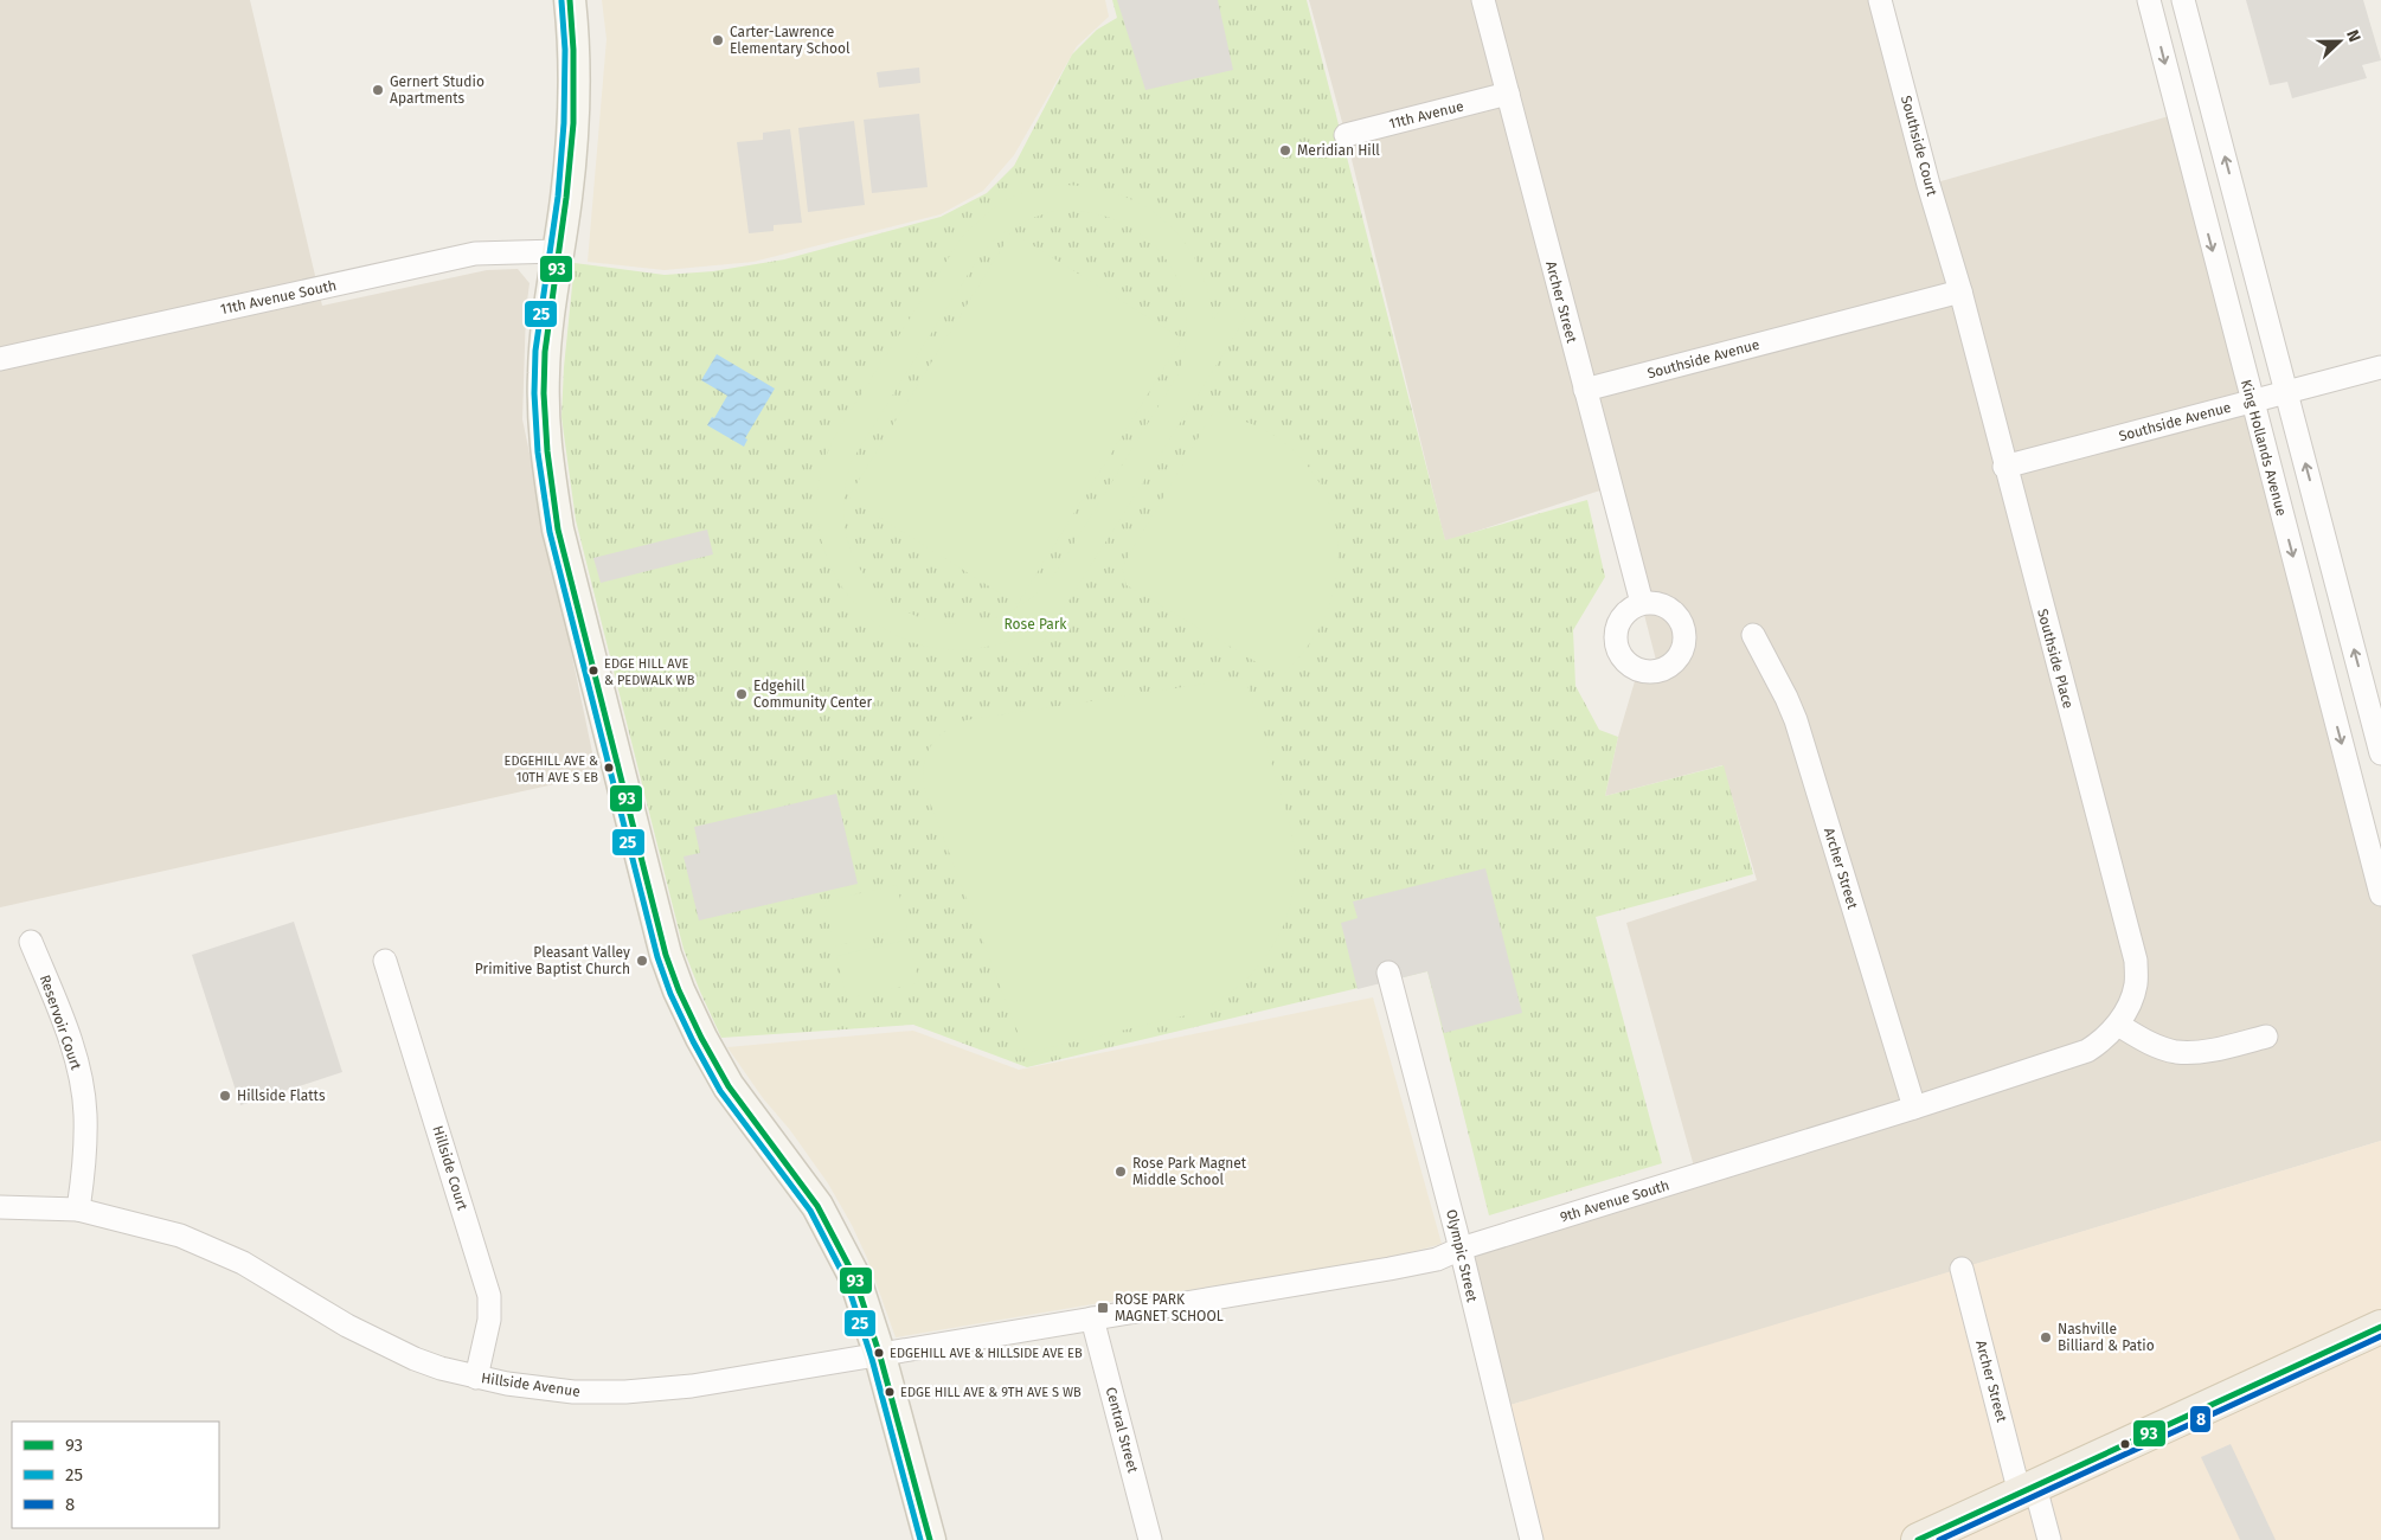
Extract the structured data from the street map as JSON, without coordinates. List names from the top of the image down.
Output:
{
  "streets": {
    "street": [
      "11th Avenue",
      "Southside Court",
      "11th Avenue South",
      "Archer Street",
      "Southside Avenue",
      "King Hollands Avenue",
      "Southside Place",
      "Reservoir Court",
      "Hillside Court",
      "9th Avenue South",
      "Olympic Street",
      "Hillside Avenue",
      "Central Street"
    ]
  },
  "crossings": [
    ["11th Avenue", "Archer Street"],
    ["Southside Court", "Southside Avenue"],
    ["Southside Court", "Southside Place"],
    ["Archer Street", "Southside Avenue"],
    ["Archer Street", "9th Avenue South"],
    ["Southside Avenue", "King Hollands Avenue"],
    ["Southside Avenue", "Southside Place"],
    ["Southside Place", "9th Avenue South"],
    ["Reservoir Court", "Hillside Avenue"],
    ["Hillside Court", "Hillside Avenue"],
    ["9th Avenue South", "Olympic Street"],
    ["9th Avenue South", "Hillside Avenue"],
    ["9th Avenue South", "Central Street"],
    ["Hillside Avenue", "Central Street"]
  ],
  "parks": ["Rose Park"],
  "places": {
    "other": [
      "Carter-Lawrence Elementary School",
      "Gernert Studio Apartments",
      "Meridian Hill",
      "EDGE HILL AVE & PEDWALK WB",
      "Edgehill Community Center",
      "EDGEHILL AVE & 10TH AVE S EB",
      "Pleasant Valley Primitive Baptist Church",
      "Hillside Flatts",
      "Rose Park Magnet Middle School",
      "Nashville Billiard & Patio",
      "EDGEHILL AVE & HILLSIDE AVE EB",
      "EDGE HILL AVE & 9TH AVE S WB"
    ],
    "transit": ["ROSE PARK MAGNET SCHOOL"]
  },
  "lines": ["transit line 93", "transit line 25", "transit line 8"],
  "legend": ["93", "25", "8"],
  "north": "right"
}
